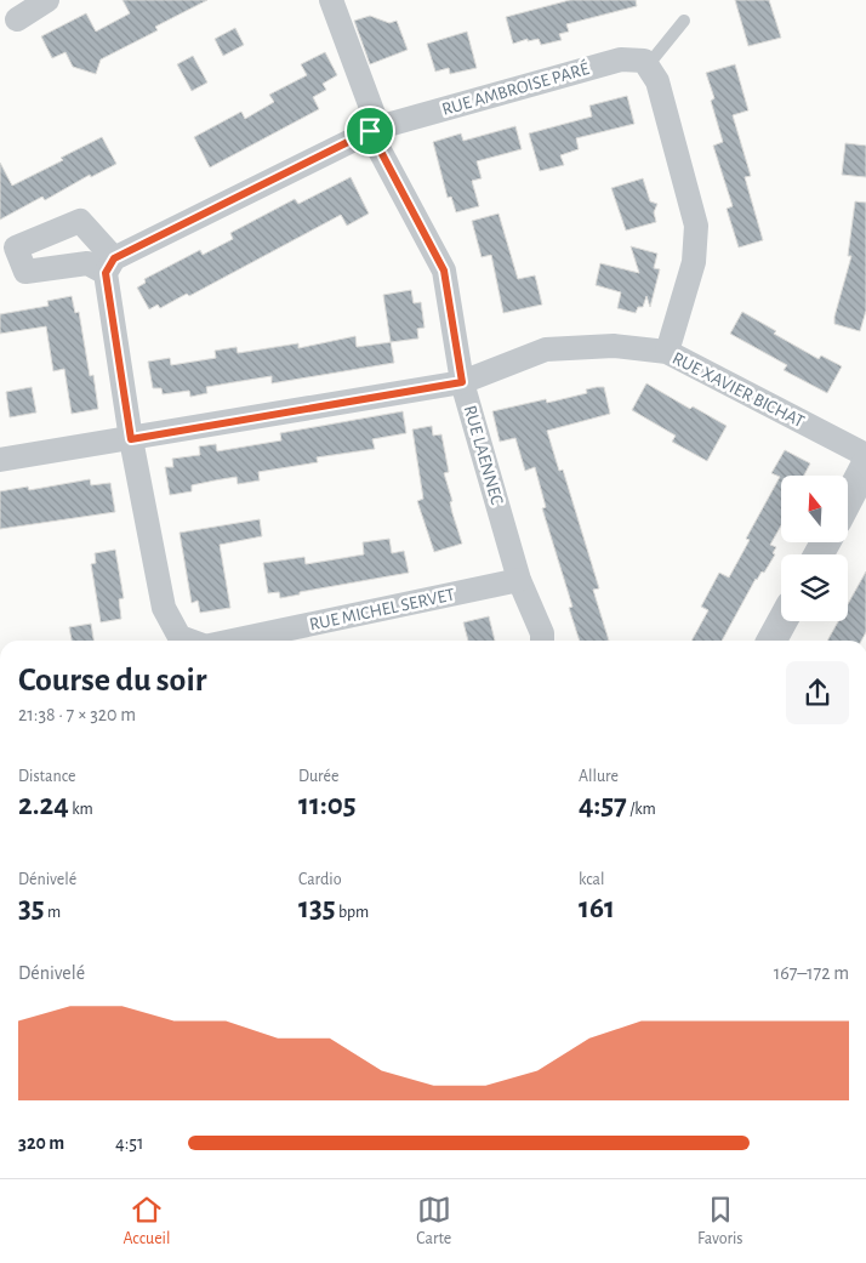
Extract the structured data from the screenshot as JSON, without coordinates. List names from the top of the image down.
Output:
{
  "streets": {
    "street": [
      "RUE AMBROISE PARÉ",
      "RUE XAVIER BICHAT",
      "RUE LAENNEC",
      "RUE MICHEL SERVET"
    ]
  },
  "crossings": [
    ["RUE AMBROISE PARÉ", "RUE XAVIER BICHAT"],
    ["RUE AMBROISE PARÉ", "RUE LAENNEC"],
    ["RUE XAVIER BICHAT", "RUE LAENNEC"],
    ["RUE LAENNEC", "RUE MICHEL SERVET"]
  ],
  "north": "top",
  "page": {
    "heading": ["Course du soir", "21:38 · 7 × 320 m"],
    "stats": [
      ["Distance", "2.24 km"],
      ["Durée", "11:05"],
      ["Allure", "4:57 /km"],
      ["Dénivelé", "35 m"],
      ["Cardio", "135 bpm"],
      ["kcal", "161"]
    ],
    "chart": ["Dénivelé", "167–172 m"],
    "list": [
      {
        "name": "320 m",
        "note": "4:51"
      }
    ],
    "tabs": ["Accueil", "Carte", "Favoris"]
  }
}
